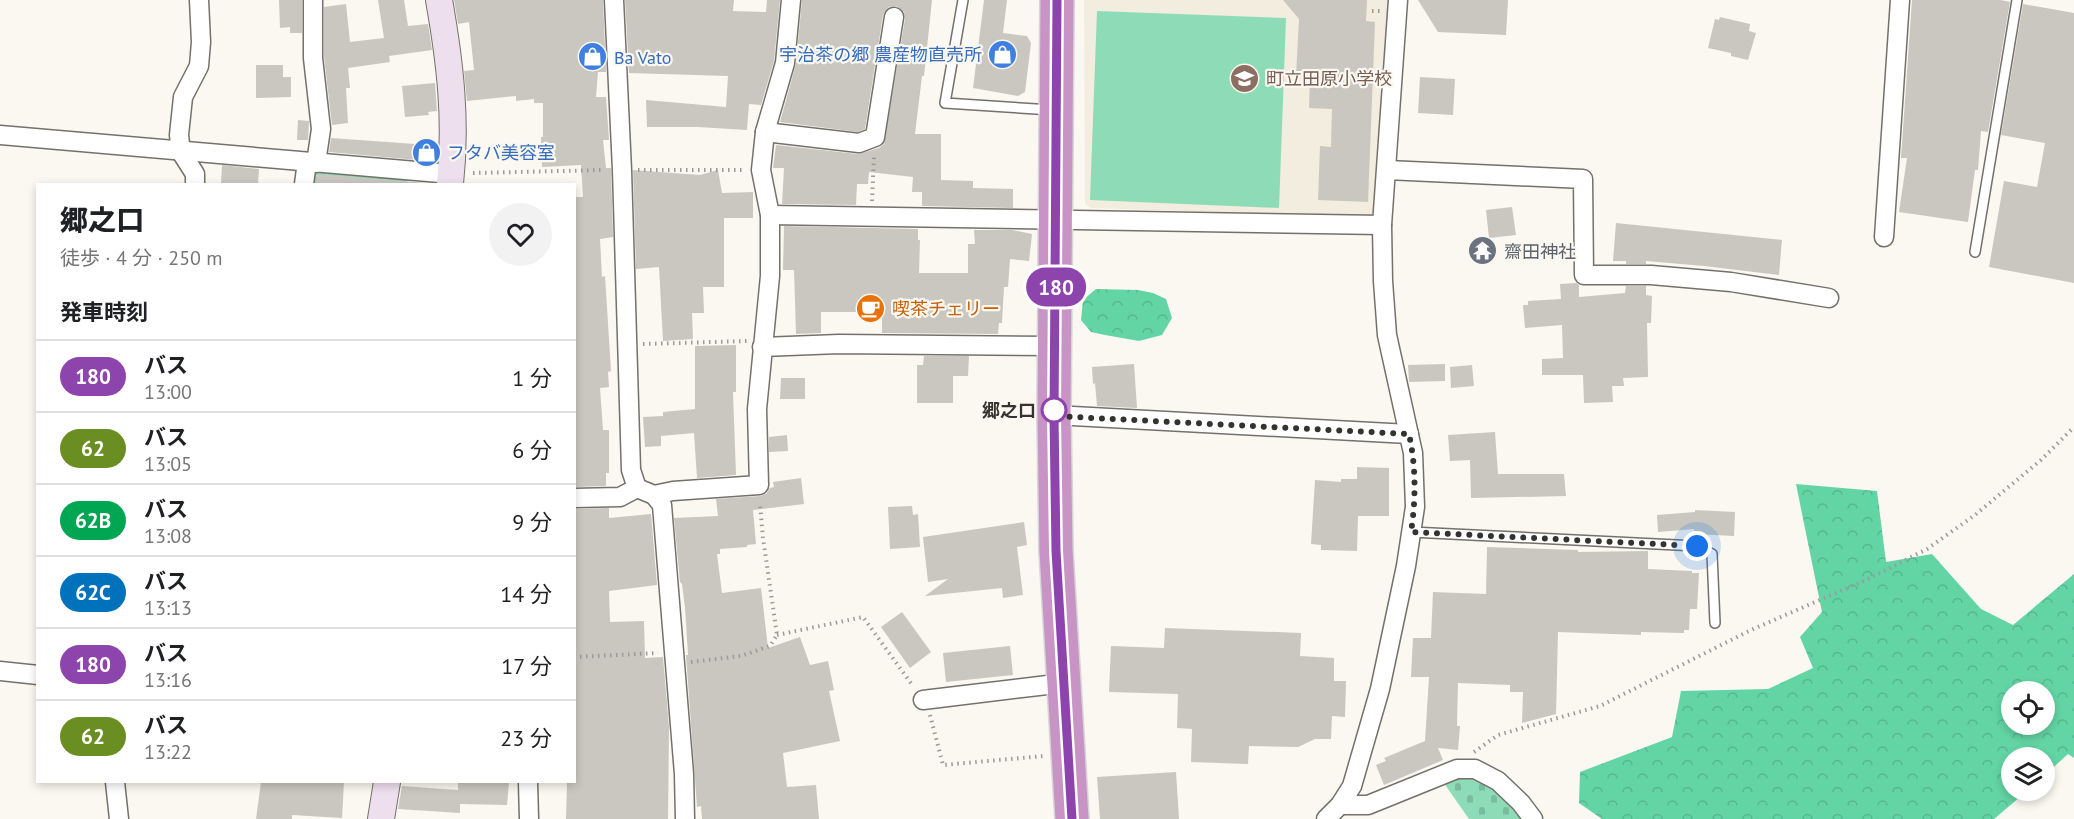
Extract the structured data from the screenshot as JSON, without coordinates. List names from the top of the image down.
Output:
{
  "places": {
    "shop": ["宇治茶の郷 農産物直売所", "Ba Vato", "フタバ美容室"],
    "school or university": ["町立田原小学校"],
    "temple": ["齋田神社"],
    "cafe": ["喫茶チェリー"],
    "other": ["郷之口"]
  },
  "lines": ["bus line 180"],
  "page": {
    "on_map": "180",
    "heading": [
      ["郷之口", "徒歩 · 4 分 · 250 m"],
      "発車時刻"
    ],
    "list": [
      {
        "mark": "180",
        "name": "バス",
        "note": "13:00",
        "value": "1 分"
      },
      {
        "mark": "62",
        "name": "バス",
        "note": "13:05",
        "value": "6 分"
      },
      {
        "mark": "62B",
        "name": "バス",
        "note": "13:08",
        "value": "9 分"
      },
      {
        "mark": "62C",
        "name": "バス",
        "note": "13:13",
        "value": "14 分"
      },
      {
        "mark": "180",
        "name": "バス",
        "note": "13:16",
        "value": "17 分"
      },
      {
        "mark": "62",
        "name": "バス",
        "note": "13:22",
        "value": "23 分"
      }
    ]
  }
}
